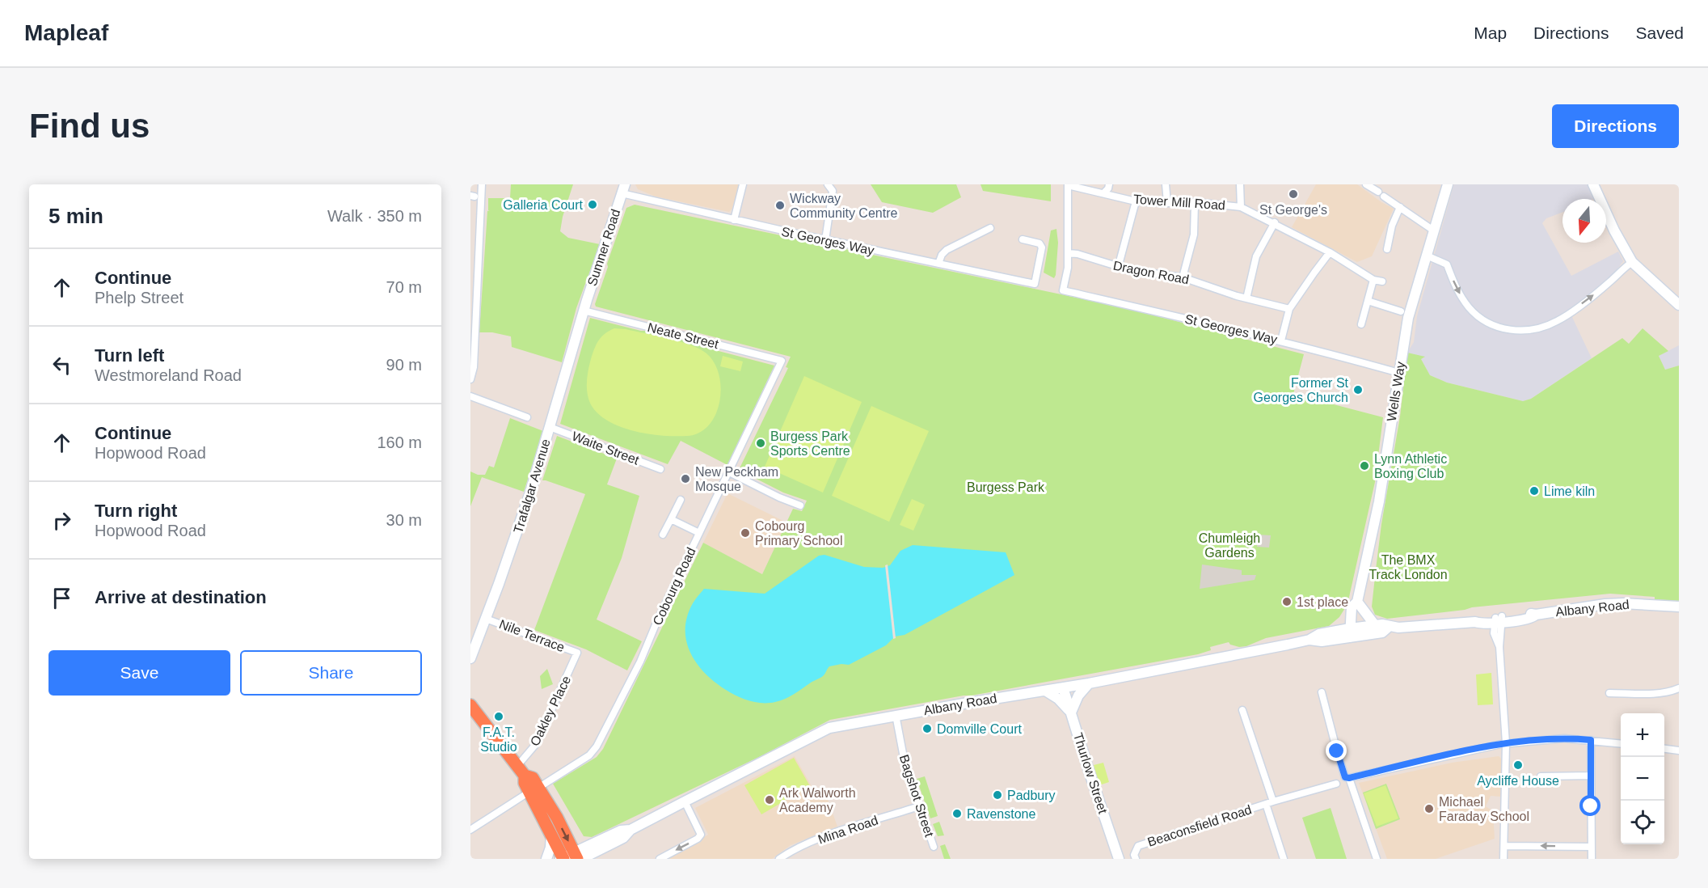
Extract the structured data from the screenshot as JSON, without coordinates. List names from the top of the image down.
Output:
{
  "streets": {
    "main road": [
      "Sumner Road",
      "Wells Way",
      "Trafalgar Avenue",
      "Albany Road",
      "Thurlow Street"
    ],
    "street": [
      "Tower Mill Road",
      "St Georges Way",
      "Dragon Road",
      "Neate Street",
      "Waite Street",
      "Cobourg Road",
      "Nile Terrace",
      "Oakley Place",
      "Bagshot Street",
      "Beaconsfield Road",
      "Mina Road"
    ]
  },
  "crossings": [
    ["St Georges Way", "Sumner Road"],
    ["St Georges Way", "Dragon Road"],
    ["St Georges Way", "Wells Way"],
    ["Sumner Road", "Neate Street"],
    ["Sumner Road", "Trafalgar Avenue"],
    ["Neate Street", "Trafalgar Avenue"],
    ["Neate Street", "Cobourg Road"],
    ["Wells Way", "Albany Road"],
    ["Waite Street", "Trafalgar Avenue"],
    ["Trafalgar Avenue", "Nile Terrace"],
    ["Albany Road", "Thurlow Street"],
    ["Albany Road", "Bagshot Street"],
    ["Nile Terrace", "Oakley Place"],
    ["Bagshot Street", "Mina Road"]
  ],
  "parks": ["Burgess Park", "Chumleigh Gardens", "The BMX Track London"],
  "places": [
    "St George's",
    "Galleria Court",
    "Wickway Community Centre",
    "Former St Georges Church",
    "Burgess Park Sports Centre",
    "Lynn Athletic Boxing Club",
    "New Peckham Mosque",
    "Lime kiln",
    "Cobourg Primary School",
    "1st place",
    "F.A.T. Studio",
    "Domville Court",
    "Aycliffe House",
    "Padbury",
    "Ark Walworth Academy",
    "Michael Faraday School",
    "Ravenstone"
  ],
  "north": "bottom",
  "page": {
    "header": "Mapleaf",
    "nav": ["Map", "Directions", "Saved"],
    "buttons": [
      "Directions",
      ["Save", "Share"]
    ],
    "title": "Find us",
    "heading": ["5 min", "Walk · 350 m"],
    "list": [
      ["Continue", "Phelp Street", "70 m"],
      ["Turn left", "Westmoreland Road", "90 m"],
      ["Continue", "Hopwood Road", "160 m"],
      ["Turn right", "Hopwood Road", "30 m"],
      "Arrive at destination"
    ],
    "map_buttons": ["+", "−"]
  }
}
